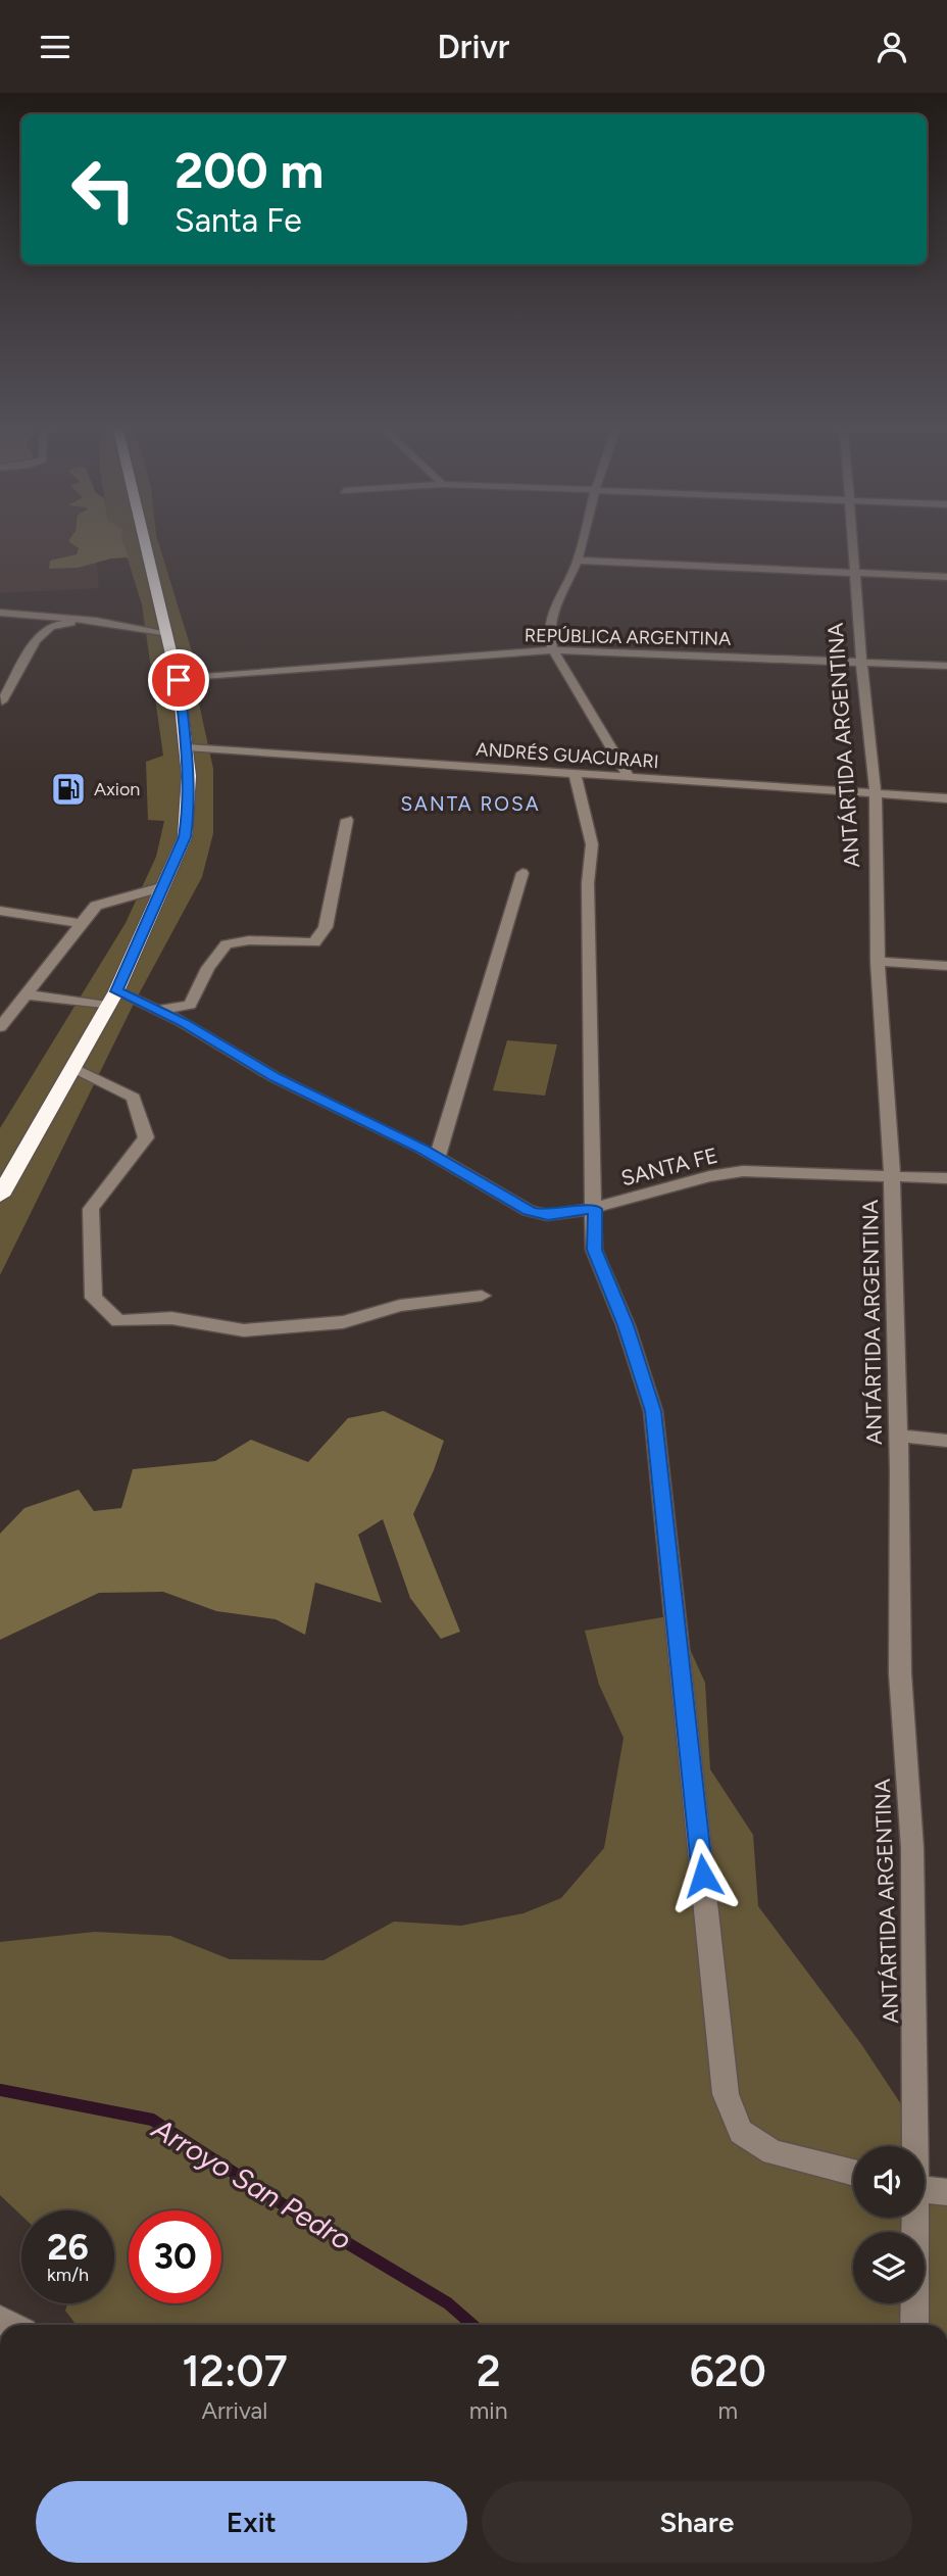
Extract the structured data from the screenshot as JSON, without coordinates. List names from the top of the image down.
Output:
{
  "streets": {
    "street": [
      "REPÚBLICA ARGENTINA",
      "ANTÁRTIDA ARGENTINA",
      "ANDRÉS GUACURARI",
      "SANTA FE"
    ]
  },
  "crossings": [
    ["REPÚBLICA ARGENTINA", "ANTÁRTIDA ARGENTINA"],
    ["ANTÁRTIDA ARGENTINA", "ANDRÉS GUACURARI"],
    ["ANTÁRTIDA ARGENTINA", "SANTA FE"]
  ],
  "districts": ["SANTA ROSA"],
  "water": ["Arroyo San Pedro"],
  "places": {
    "fuel station": ["Axion"]
  },
  "page": {
    "header": "Drivr",
    "turn": ["200 m", "Santa Fe"],
    "speed": "26 km/h",
    "limit": "30",
    "eta": [
      "12:07",
      "Arrival",
      "2",
      "min",
      "620",
      "m"
    ],
    "buttons": ["Exit", "Share"]
  }
}
